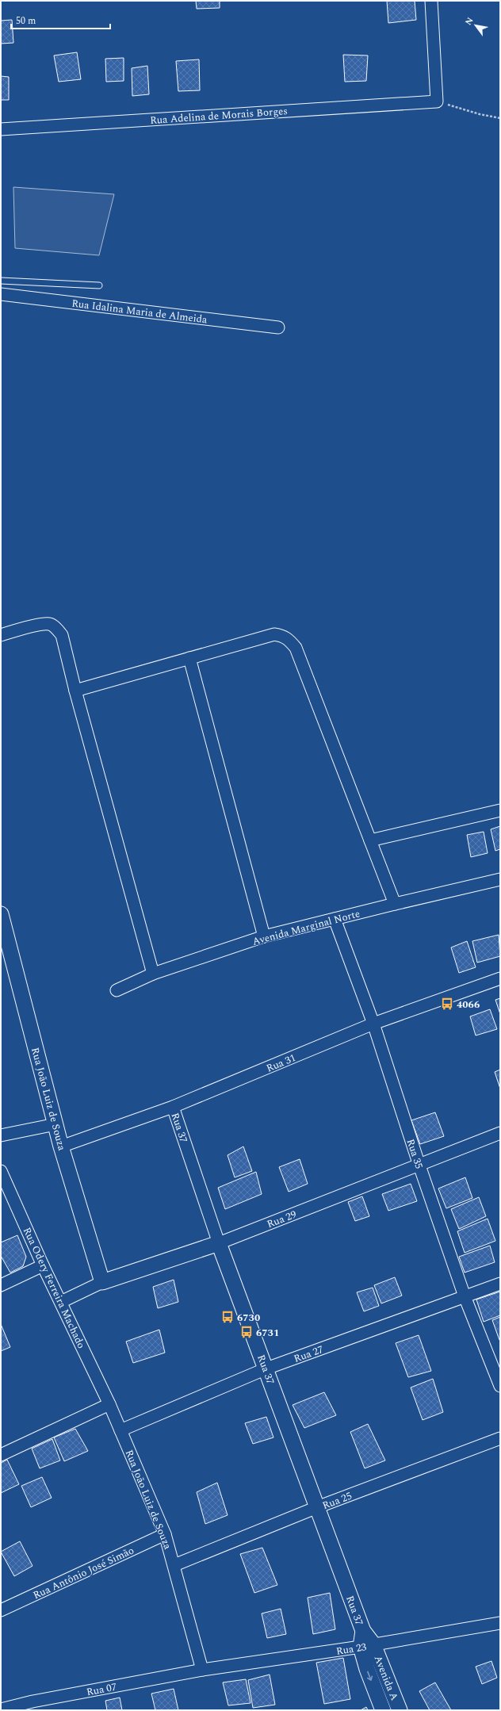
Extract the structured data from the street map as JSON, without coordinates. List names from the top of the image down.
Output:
{
  "streets": {
    "street": [
      "Rua Adelina de Morais Borges",
      "Rua Idalina Maria de Almeida",
      "Avenida Marginal Norte",
      "Rua 31",
      "Rua João Luiz de Souza",
      "Rua 37",
      "Rua 35",
      "Rua 29",
      "Rua Odery Ferreira Machado",
      "Rua 27",
      "Rua 25",
      "Rua Antônio José Simão",
      "Rua 23",
      "Avenida A",
      "Rua 07"
    ]
  },
  "crossings": [
    ["Avenida Marginal Norte", "Rua 35"],
    ["Rua 31", "Rua João Luiz de Souza"],
    ["Rua 31", "Rua 37"],
    ["Rua 31", "Rua 35"],
    ["Rua João Luiz de Souza", "Rua 29"],
    ["Rua João Luiz de Souza", "Rua Odery Ferreira Machado"],
    ["Rua João Luiz de Souza", "Rua 27"],
    ["Rua João Luiz de Souza", "Rua 25"],
    ["Rua João Luiz de Souza", "Rua Antônio José Simão"],
    ["Rua João Luiz de Souza", "Rua 23"],
    ["Rua João Luiz de Souza", "Rua 07"],
    ["Rua 37", "Rua 29"],
    ["Rua 37", "Rua 27"],
    ["Rua 37", "Rua 25"],
    ["Rua 37", "Rua 23"],
    ["Rua 37", "Avenida A"],
    ["Rua 35", "Rua 29"],
    ["Rua 35", "Rua 27"],
    ["Rua 29", "Rua Odery Ferreira Machado"],
    ["Rua 23", "Avenida A"],
    ["Rua 23", "Rua 07"]
  ],
  "places": {
    "bus stop": ["4066", "6730", "6731"]
  },
  "scale_bar": "50 m",
  "north": "top left"
}
